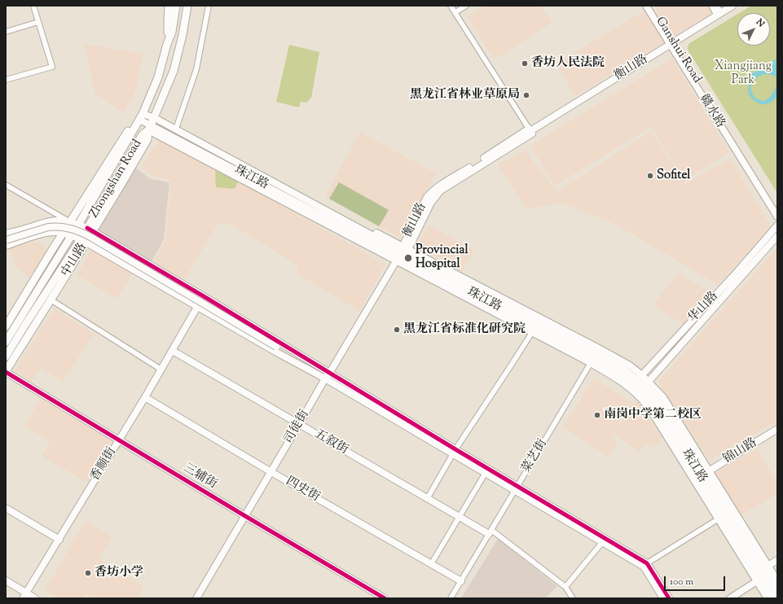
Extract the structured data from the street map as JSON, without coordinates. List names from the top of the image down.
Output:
{
  "streets": {
    "main road": [
      "Ganshui Road",
      "衡山路",
      "赣水路",
      "珠江路",
      "Zhongshan Road",
      "中山路",
      "华山路",
      "司徒街",
      "五叙街",
      "锦山路",
      "香顺街",
      "三辅街",
      "四史街"
    ],
    "street": ["菜艺街"]
  },
  "crossings": [
    ["Ganshui Road", "衡山路"],
    ["Ganshui Road", "赣水路"],
    ["衡山路", "赣水路"],
    ["衡山路", "珠江路"],
    ["衡山路", "司徒街"],
    ["珠江路", "Zhongshan Road"],
    ["珠江路", "中山路"],
    ["珠江路", "华山路"],
    ["珠江路", "司徒街"],
    ["珠江路", "锦山路"],
    ["珠江路", "菜艺街"],
    ["Zhongshan Road", "中山路"],
    ["中山路", "三辅街"],
    ["司徒街", "五叙街"],
    ["司徒街", "三辅街"],
    ["司徒街", "四史街"],
    ["五叙街", "菜艺街"],
    ["五叙街", "香顺街"],
    ["菜艺街", "四史街"],
    ["香顺街", "三辅街"],
    ["香顺街", "四史街"]
  ],
  "parks": ["Xiangjiang Park"],
  "places": [
    "香坊人民法院",
    "黑龙江省林业草原局",
    "Sofitel",
    "Provincial Hospital",
    "黑龙江省标准化研究院",
    "南岗中学第二校区",
    "香坊小学"
  ],
  "scale_bar": "100 m",
  "north": "top right"
}
